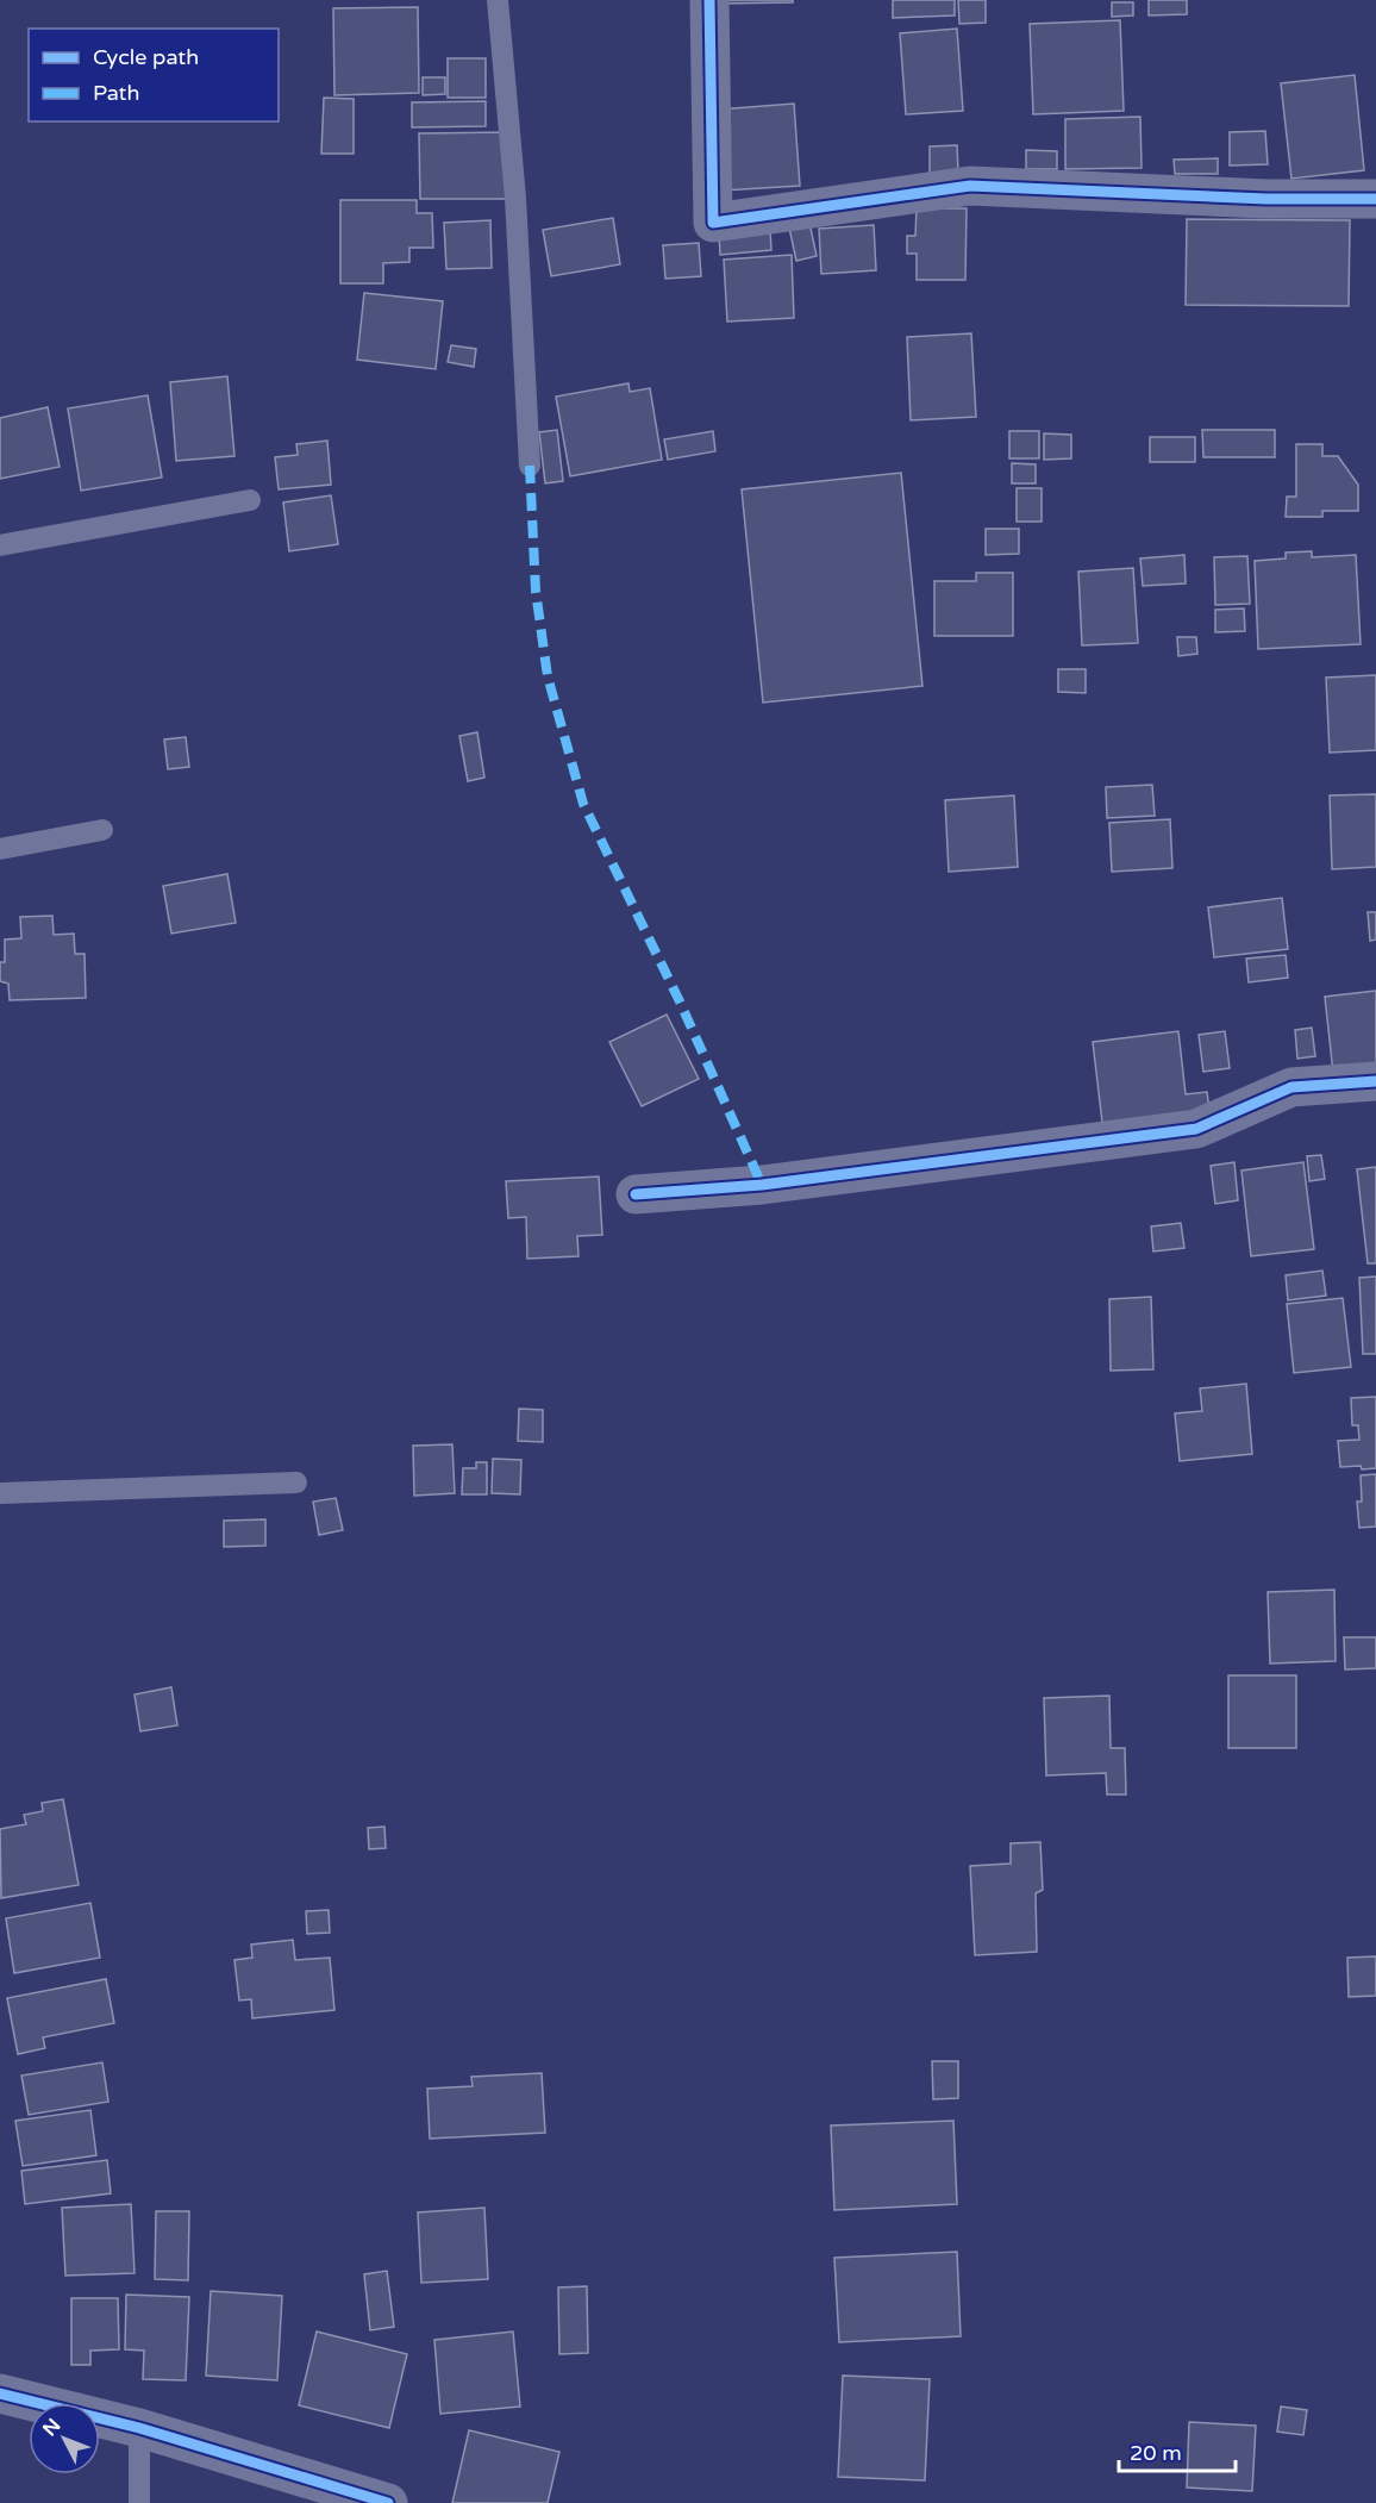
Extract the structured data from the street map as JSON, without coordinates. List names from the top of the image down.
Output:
{
  "legend": ["Cycle path", "Path"],
  "scale_bar": "20 m",
  "north": "top left"
}
